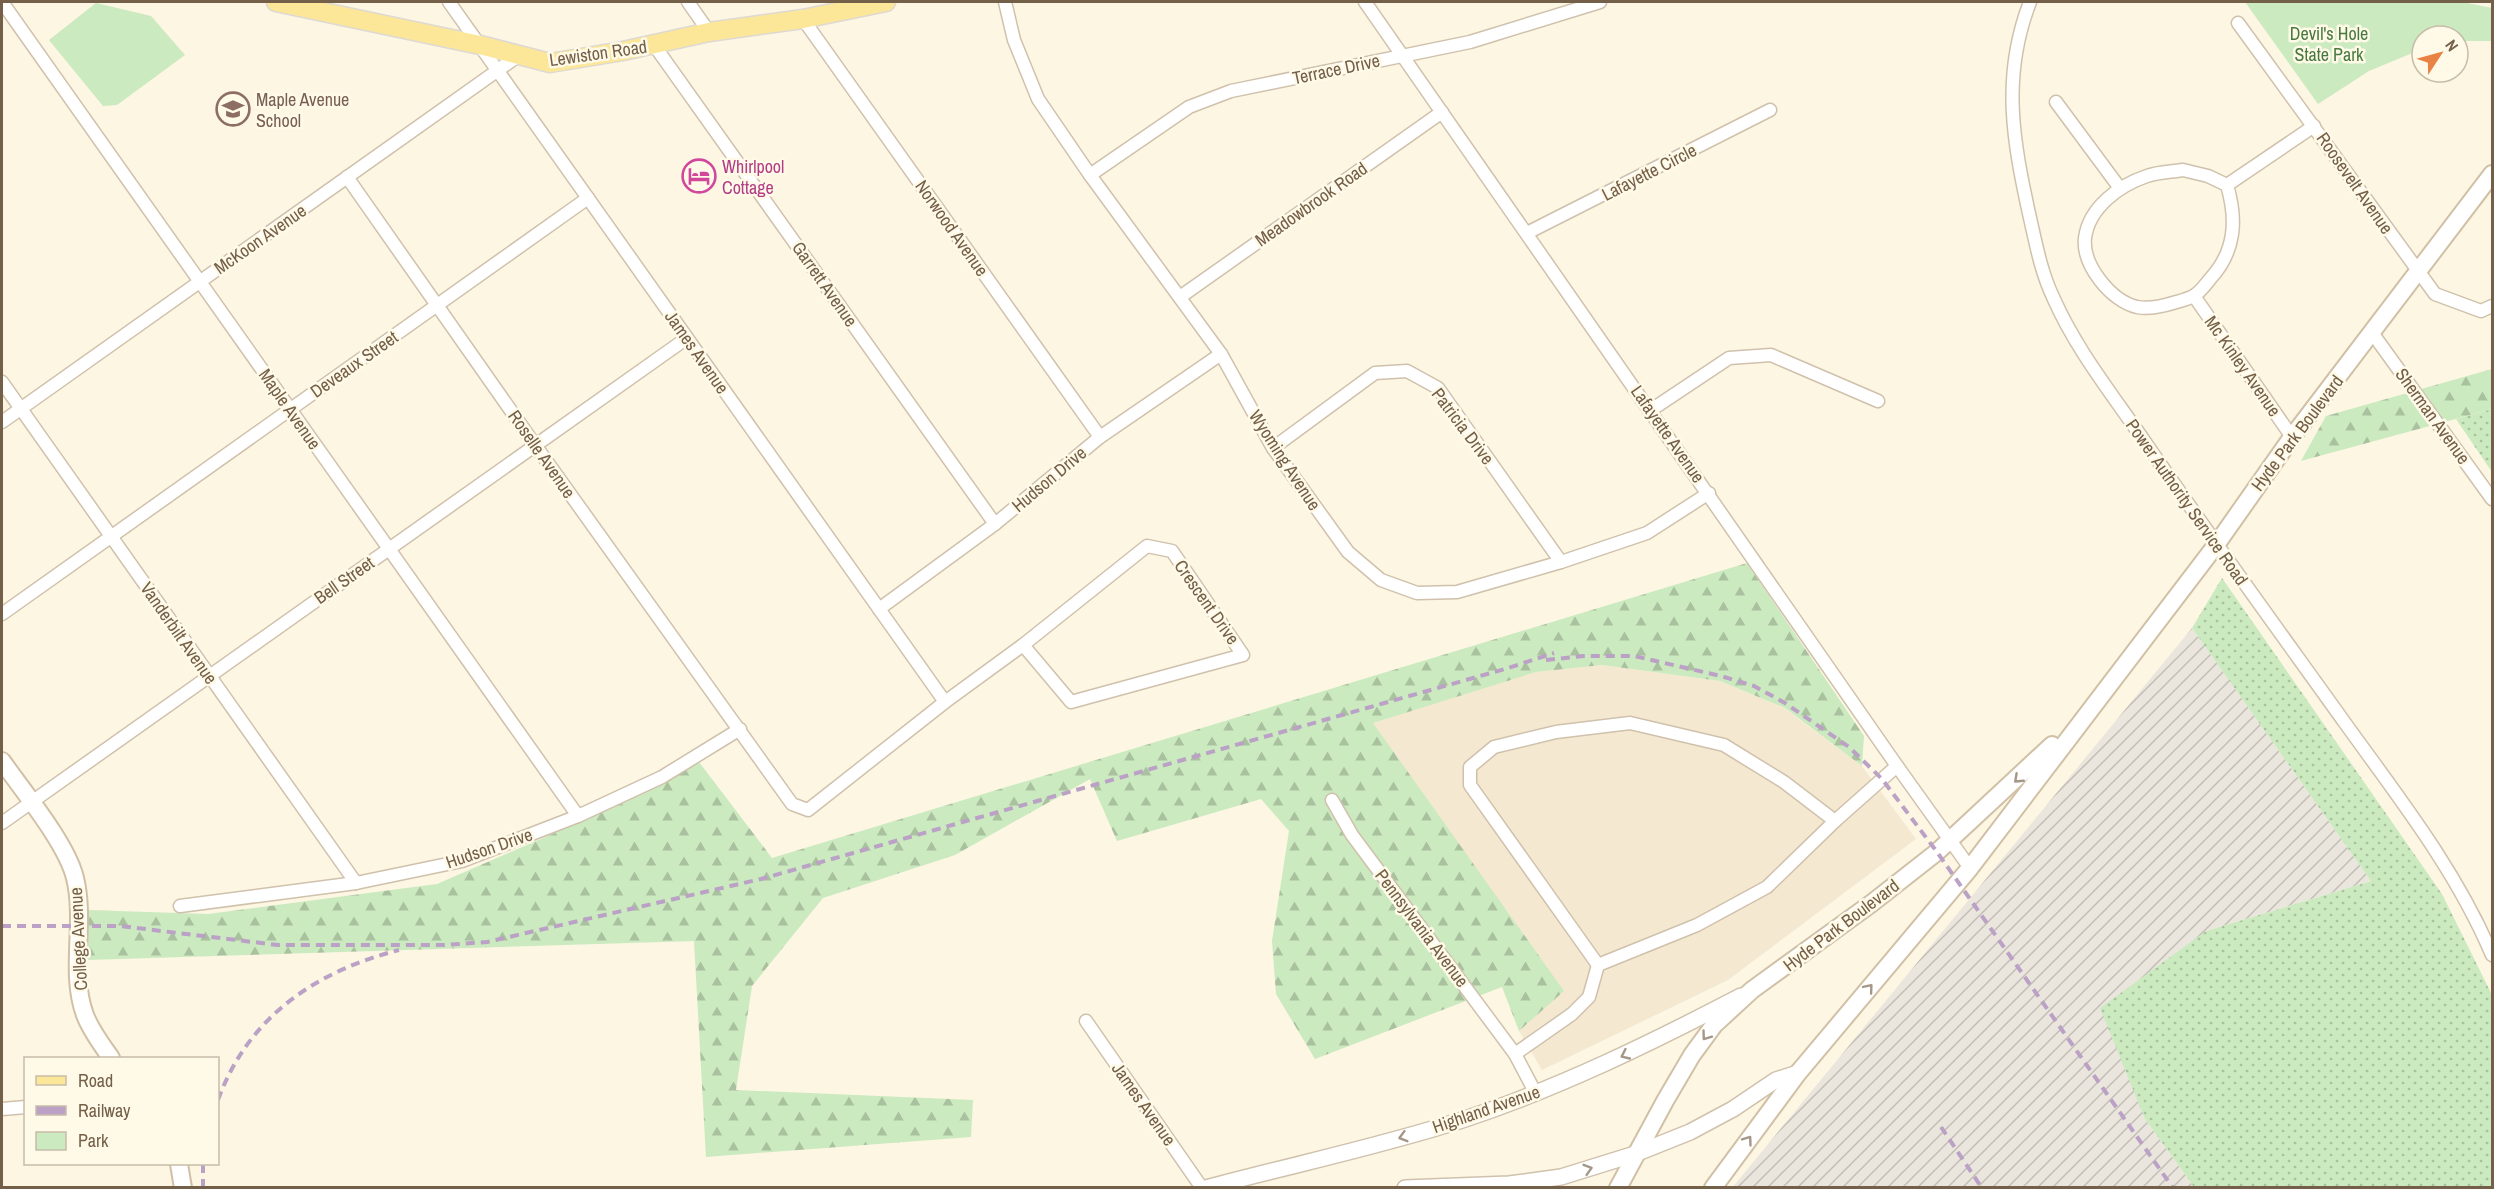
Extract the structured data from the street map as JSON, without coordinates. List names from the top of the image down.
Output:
{
  "streets": {
    "main road": ["Lewiston Road", "Hyde Park Boulevard", "College Avenue"],
    "street": [
      "Terrace Drive",
      "Lafayette Circle",
      "Roosevelt Avenue",
      "Meadowbrook Road",
      "Norwood Avenue",
      "McKoon Avenue",
      "Garrett Avenue",
      "James Avenue",
      "Deveaux Street",
      "Mc Kinley Avenue",
      "Maple Avenue",
      "Sherman Avenue",
      "Patricia Drive",
      "Lafayette Avenue",
      "Roselle Avenue",
      "Wyoming Avenue",
      "Hudson Drive",
      "Power Authority Service Road",
      "Bell Street",
      "Crescent Drive",
      "Vanderbilt Avenue",
      "Pennsylvania Avenue",
      "Highland Avenue"
    ]
  },
  "crossings": [
    ["Lewiston Road", "Norwood Avenue"],
    ["Lewiston Road", "McKoon Avenue"],
    ["Lewiston Road", "Garrett Avenue"],
    ["Lewiston Road", "James Avenue"],
    ["Terrace Drive", "Lafayette Avenue"],
    ["Terrace Drive", "Wyoming Avenue"],
    ["Lafayette Circle", "Lafayette Avenue"],
    ["Roosevelt Avenue", "Hyde Park Boulevard"],
    ["Meadowbrook Road", "Lafayette Avenue"],
    ["Meadowbrook Road", "Wyoming Avenue"],
    ["Norwood Avenue", "Hudson Drive"],
    ["McKoon Avenue", "James Avenue"],
    ["McKoon Avenue", "Maple Avenue"],
    ["McKoon Avenue", "Roselle Avenue"],
    ["McKoon Avenue", "Vanderbilt Avenue"],
    ["Garrett Avenue", "Hudson Drive"],
    ["James Avenue", "Deveaux Street"],
    ["James Avenue", "Hudson Drive"],
    ["James Avenue", "Bell Street"],
    ["James Avenue", "Crescent Drive"],
    ["James Avenue", "Highland Avenue"],
    ["Deveaux Street", "Maple Avenue"],
    ["Deveaux Street", "Roselle Avenue"],
    ["Deveaux Street", "Vanderbilt Avenue"],
    ["Mc Kinley Avenue", "Hyde Park Boulevard"],
    ["Maple Avenue", "Hudson Drive"],
    ["Maple Avenue", "Bell Street"],
    ["Sherman Avenue", "Hyde Park Boulevard"],
    ["Patricia Drive", "Wyoming Avenue"],
    ["Hyde Park Boulevard", "Lafayette Avenue"],
    ["Hyde Park Boulevard", "Power Authority Service Road"],
    ["Hyde Park Boulevard", "Highland Avenue"],
    ["Lafayette Avenue", "Wyoming Avenue"],
    ["Roselle Avenue", "Hudson Drive"],
    ["Roselle Avenue", "Bell Street"],
    ["Roselle Avenue", "Crescent Drive"],
    ["Wyoming Avenue", "Hudson Drive"],
    ["Hudson Drive", "Crescent Drive"],
    ["Hudson Drive", "Vanderbilt Avenue"],
    ["Bell Street", "Vanderbilt Avenue"],
    ["Bell Street", "College Avenue"],
    ["Pennsylvania Avenue", "Highland Avenue"]
  ],
  "parks": ["Devil's Hole State Park"],
  "places": {
    "school or university": ["Maple Avenue School"],
    "hotel": ["Whirlpool Cottage"]
  },
  "legend": ["Road", "Railway", "Park"],
  "north": "top right"
}
